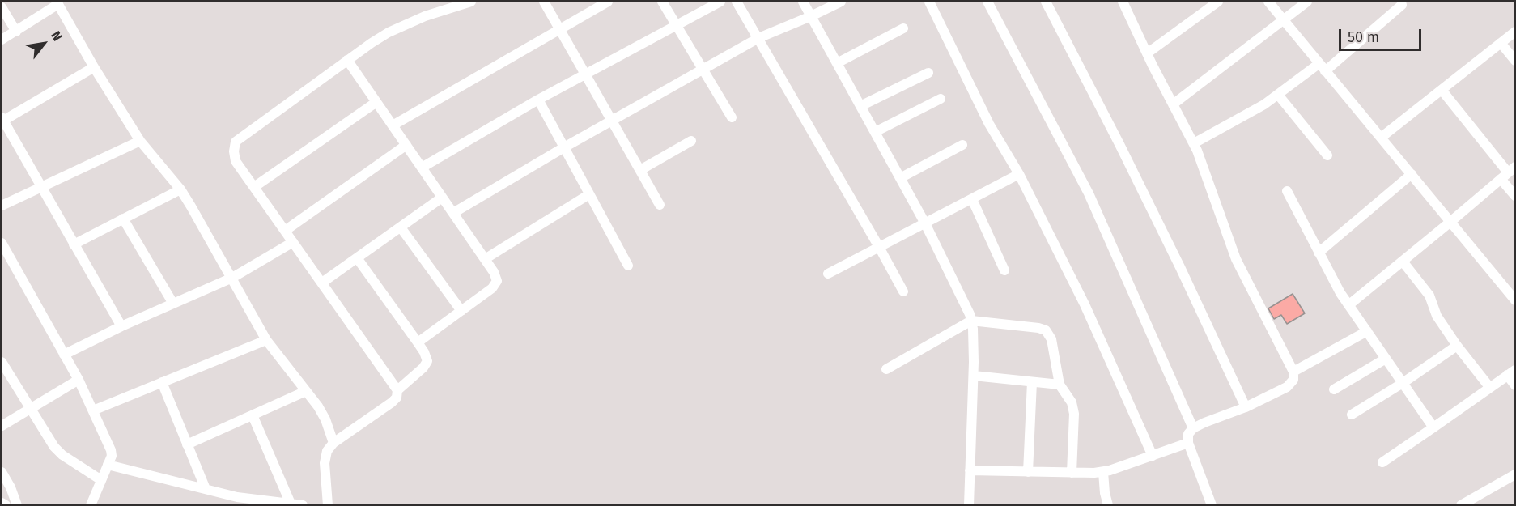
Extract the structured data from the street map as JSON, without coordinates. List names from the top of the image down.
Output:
{
  "scale_bar": "50 m",
  "north": "top right"
}
